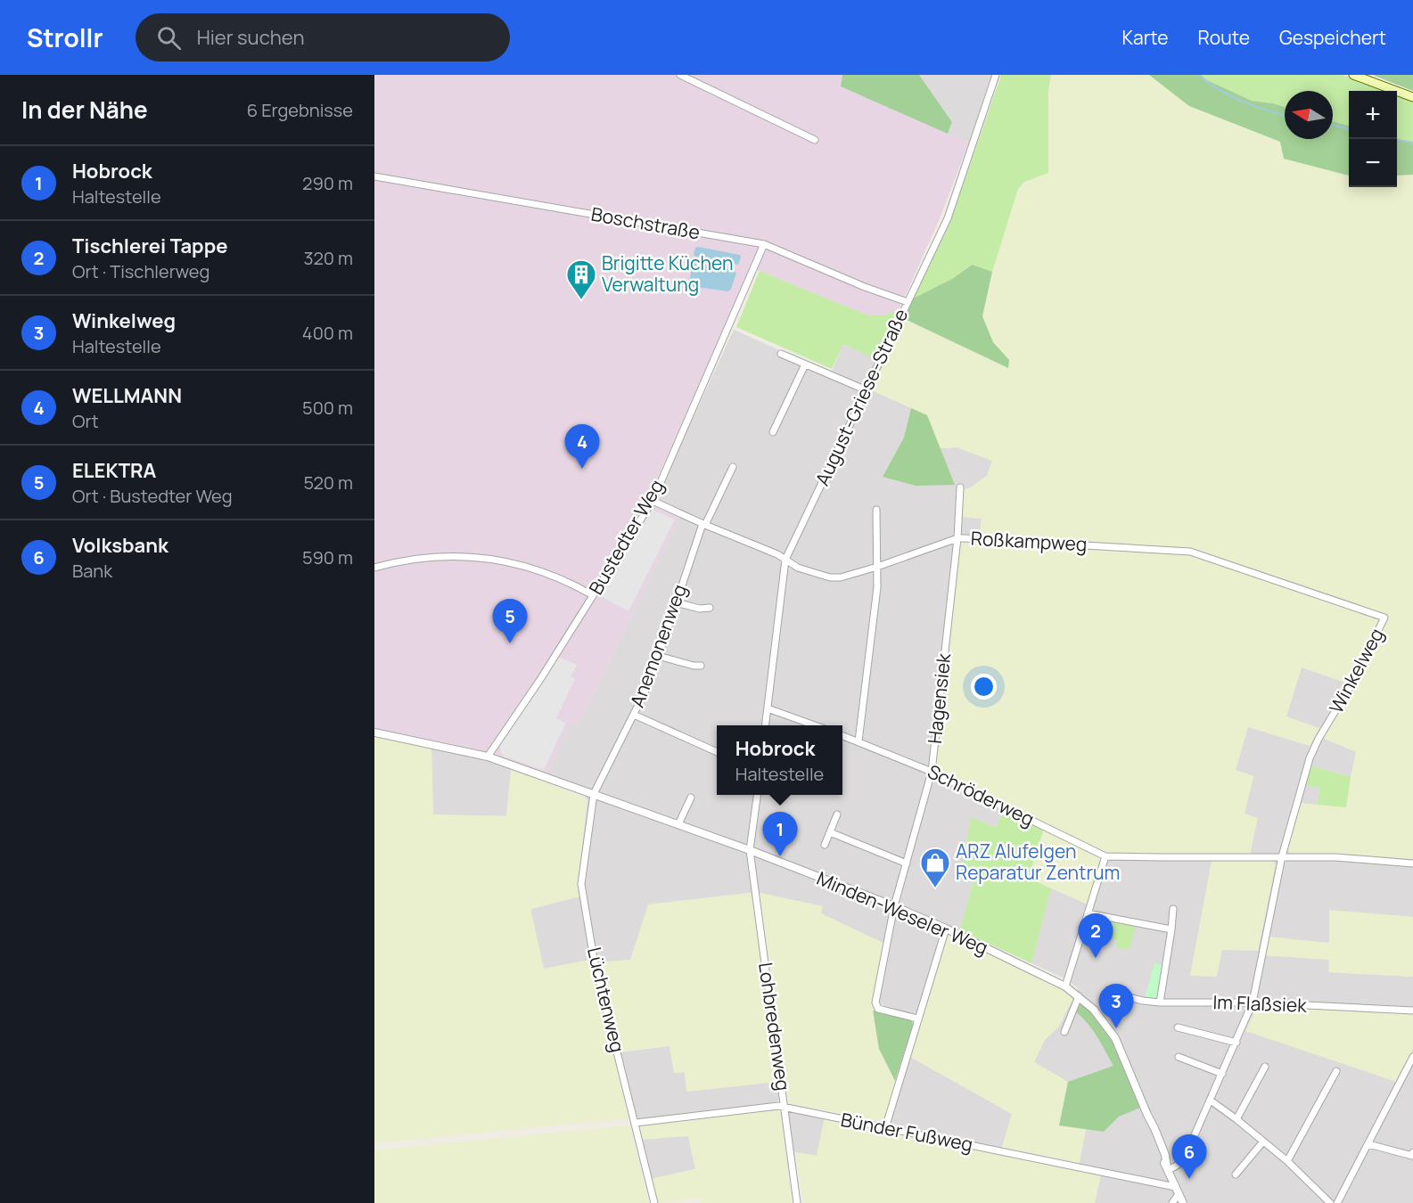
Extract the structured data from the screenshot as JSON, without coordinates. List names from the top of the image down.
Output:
{
  "streets": {
    "street": [
      "Boschstraße",
      "August-Griese-Straße",
      "Bustedter Weg",
      "Roßkampweg",
      "Anemonenweg",
      "Winkelweg",
      "Hagensiek",
      "Schröderweg",
      "Minden-Weseler Weg",
      "Lüchtenweg",
      "Im Flaßsiek",
      "Lohbredenweg",
      "Bünder Fußweg"
    ]
  },
  "crossings": [
    ["Boschstraße", "August-Griese-Straße"],
    ["Boschstraße", "Bustedter Weg"],
    ["August-Griese-Straße", "Roßkampweg"],
    ["Bustedter Weg", "Roßkampweg"],
    ["Bustedter Weg", "Minden-Weseler Weg"],
    ["Roßkampweg", "Anemonenweg"],
    ["Roßkampweg", "Winkelweg"],
    ["Roßkampweg", "Hagensiek"],
    ["Anemonenweg", "Minden-Weseler Weg"],
    ["Anemonenweg", "Lüchtenweg"],
    ["Winkelweg", "Schröderweg"],
    ["Winkelweg", "Minden-Weseler Weg"],
    ["Winkelweg", "Im Flaßsiek"],
    ["Hagensiek", "Schröderweg"],
    ["Hagensiek", "Minden-Weseler Weg"],
    ["Minden-Weseler Weg", "Lüchtenweg"],
    ["Minden-Weseler Weg", "Lohbredenweg"],
    ["Minden-Weseler Weg", "Bünder Fußweg"],
    ["Lüchtenweg", "Bünder Fußweg"],
    ["Lohbredenweg", "Bünder Fußweg"]
  ],
  "places": {
    "building": ["Brigitte Küchen Verwaltung"],
    "shop": ["ARZ Alufelgen Reparatur Zentrum"]
  },
  "north": "left",
  "page": {
    "header": "Strollr",
    "search": "Hier suchen",
    "nav": ["Karte", "Route", "Gespeichert"],
    "heading": ["In der Nähe", "6 Ergebnisse"],
    "map_buttons": ["+", "−"],
    "list": [
      {
        "mark": "1",
        "name": "Hobrock",
        "note": "Haltestelle",
        "value": "290 m"
      },
      {
        "mark": "2",
        "name": "Tischlerei Tappe",
        "note": "Ort · Tischlerweg",
        "value": "320 m"
      },
      {
        "mark": "3",
        "name": "Winkelweg",
        "note": "Haltestelle",
        "value": "400 m"
      },
      {
        "mark": "4",
        "name": "WELLMANN",
        "note": "Ort",
        "value": "500 m"
      },
      {
        "mark": "5",
        "name": "ELEKTRA",
        "note": "Ort · Bustedter Weg",
        "value": "520 m"
      },
      {
        "mark": "6",
        "name": "Volksbank",
        "note": "Bank",
        "value": "590 m"
      }
    ],
    "pins": [
      "4",
      "5",
      "1",
      "2",
      "3",
      "6"
    ],
    "popup": ["Hobrock", "Haltestelle"]
  }
}
